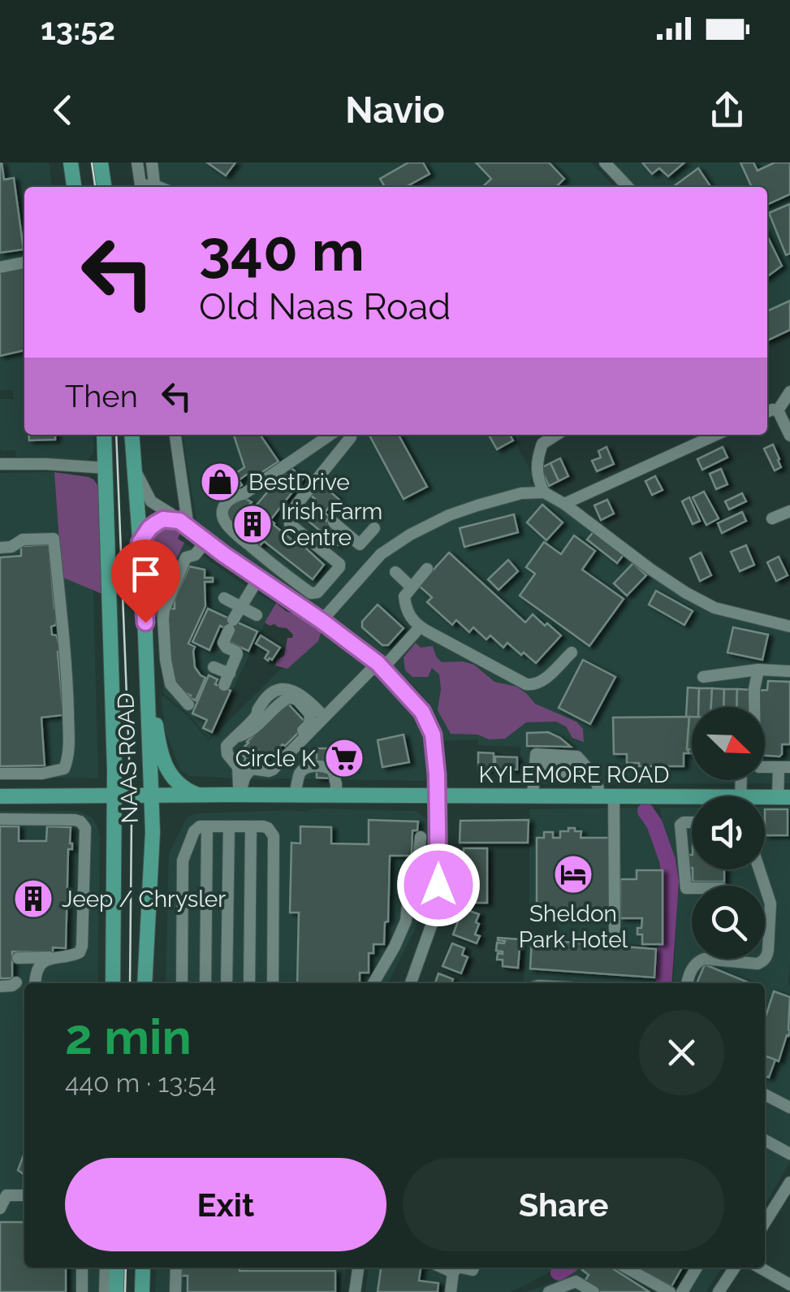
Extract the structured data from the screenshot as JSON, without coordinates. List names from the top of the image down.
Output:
{
  "streets": {
    "main road": ["NAAS ROAD", "KYLEMORE ROAD"]
  },
  "crossings": [
    ["NAAS ROAD", "KYLEMORE ROAD"]
  ],
  "places": {
    "shop": ["BestDrive"],
    "building": ["Irish Farm Centre", "Jeep / Chrysler"],
    "supermarket": ["Circle K"],
    "hotel": ["Sheldon Park Hotel"]
  },
  "north": "bottom right",
  "page": {
    "status": "13:52",
    "header": "Navio",
    "turn": ["340 m", "Old Naas Road"],
    "then": "Then",
    "heading": ["2 min", "440 m · 13:54"],
    "buttons": ["Exit", "Share"]
  }
}
